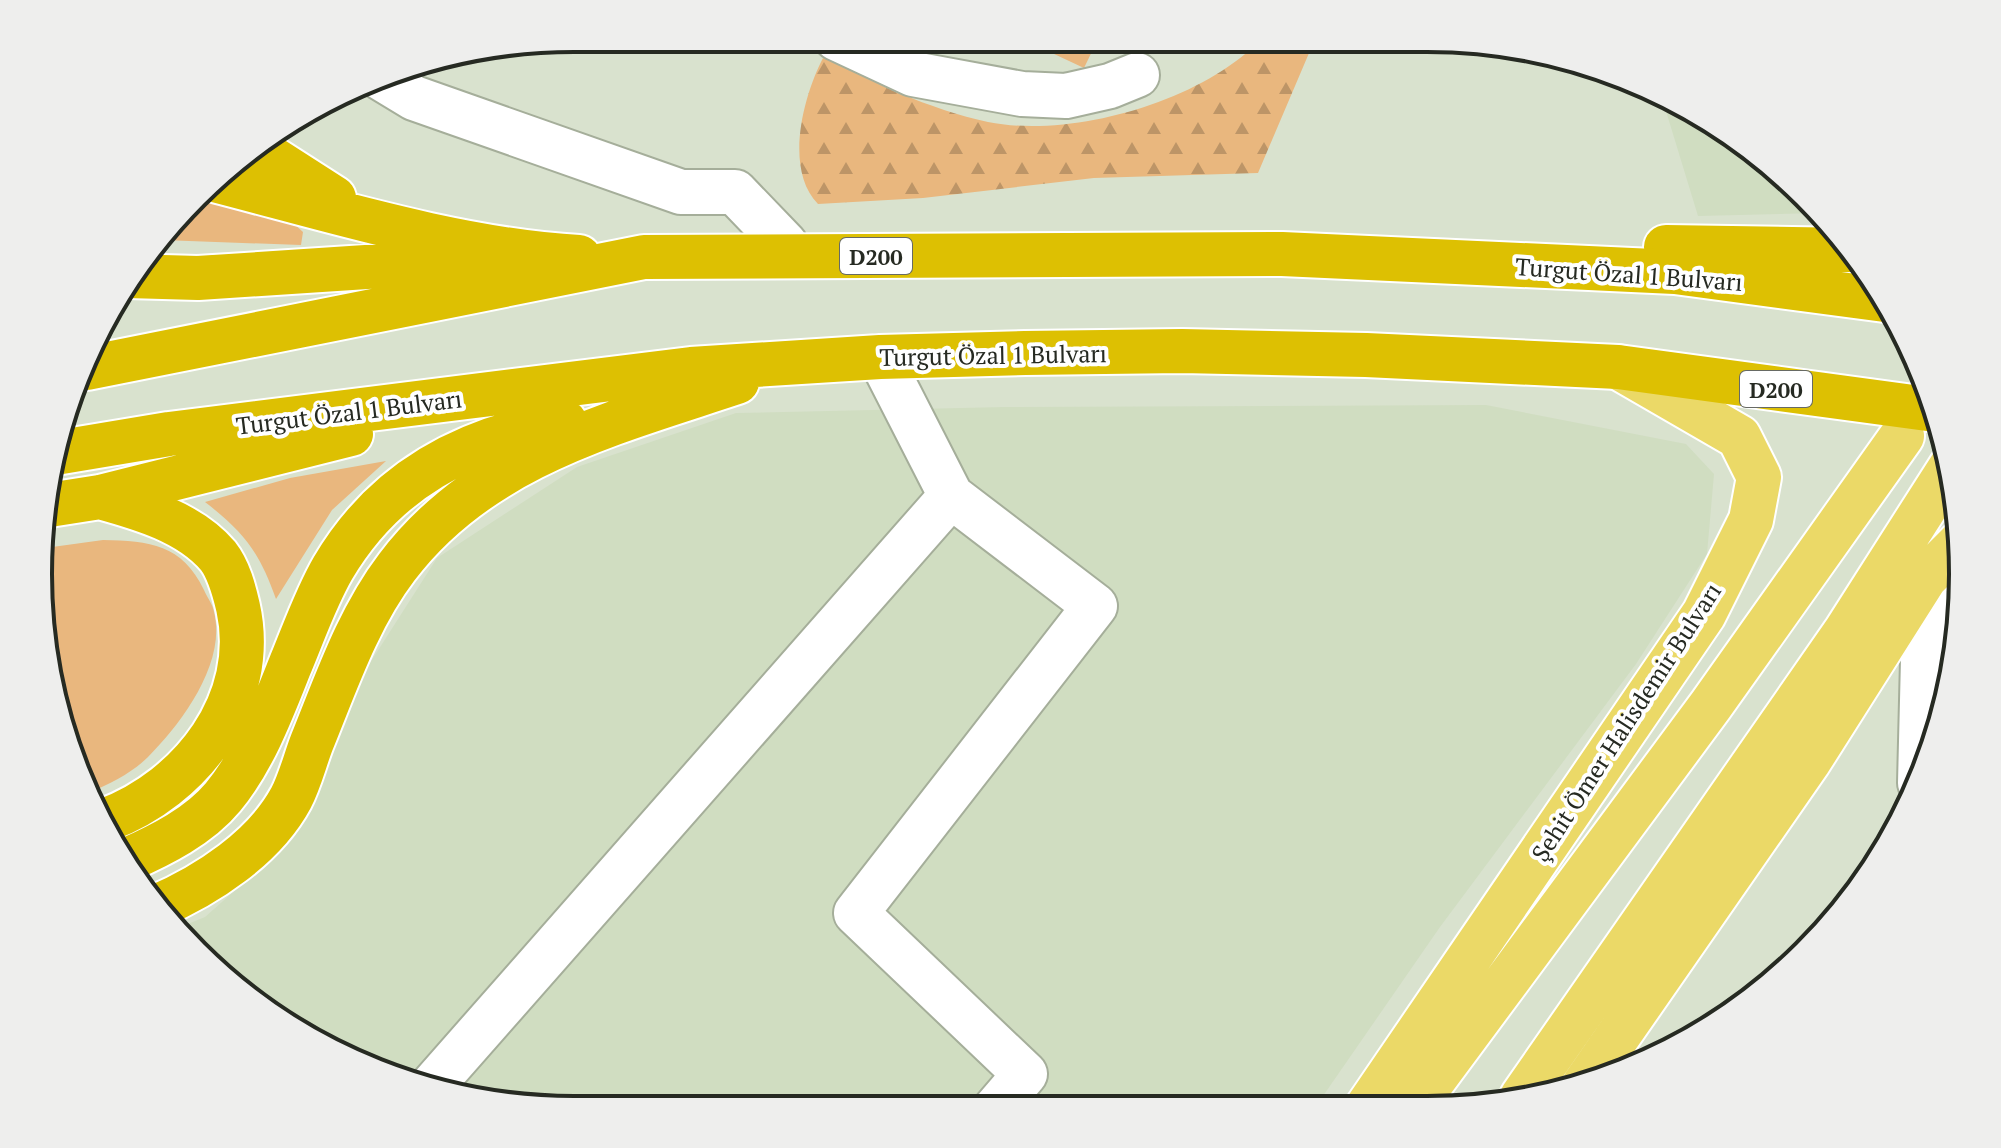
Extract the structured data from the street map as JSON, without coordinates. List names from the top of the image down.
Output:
{
  "streets": {
    "highway": ["D200", "Turgut Özal 1 Bulvarı"],
    "main road": ["Şehit Ömer Halisdemir Bulvarı"]
  },
  "crossings": [
    ["Turgut Özal 1 Bulvarı", "Şehit Ömer Halisdemir Bulvarı"]
  ]
}
